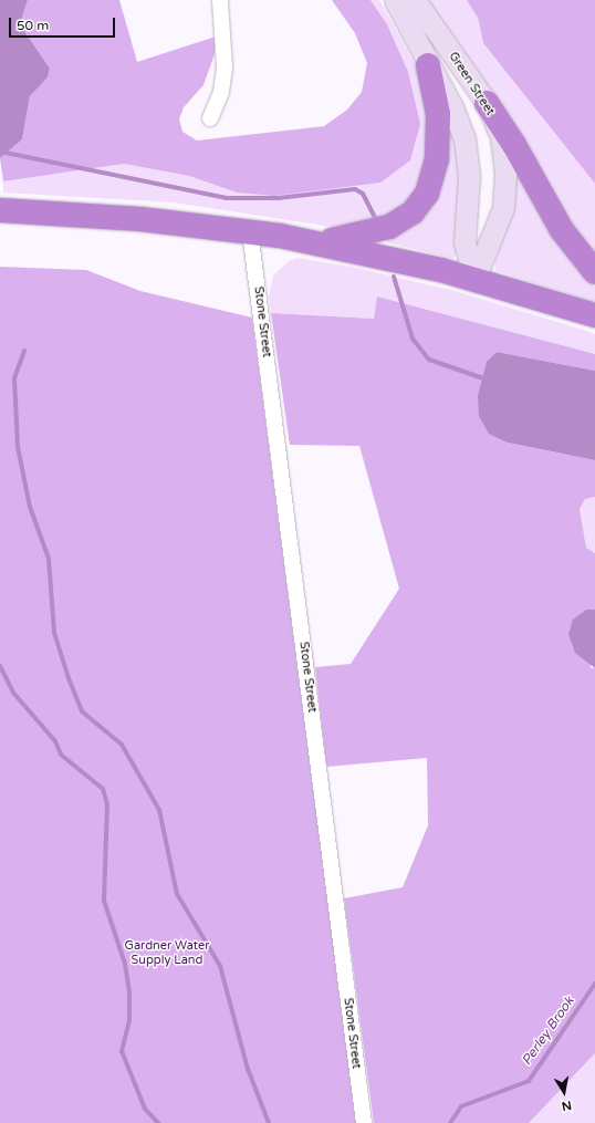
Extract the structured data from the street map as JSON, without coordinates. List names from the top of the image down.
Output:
{
  "streets": {
    "street": ["Green Street", "Stone Street"]
  },
  "water": ["Perley Brook"],
  "parks": ["Gardner Water Supply Land"],
  "scale_bar": "50 m",
  "north": "bottom"
}
